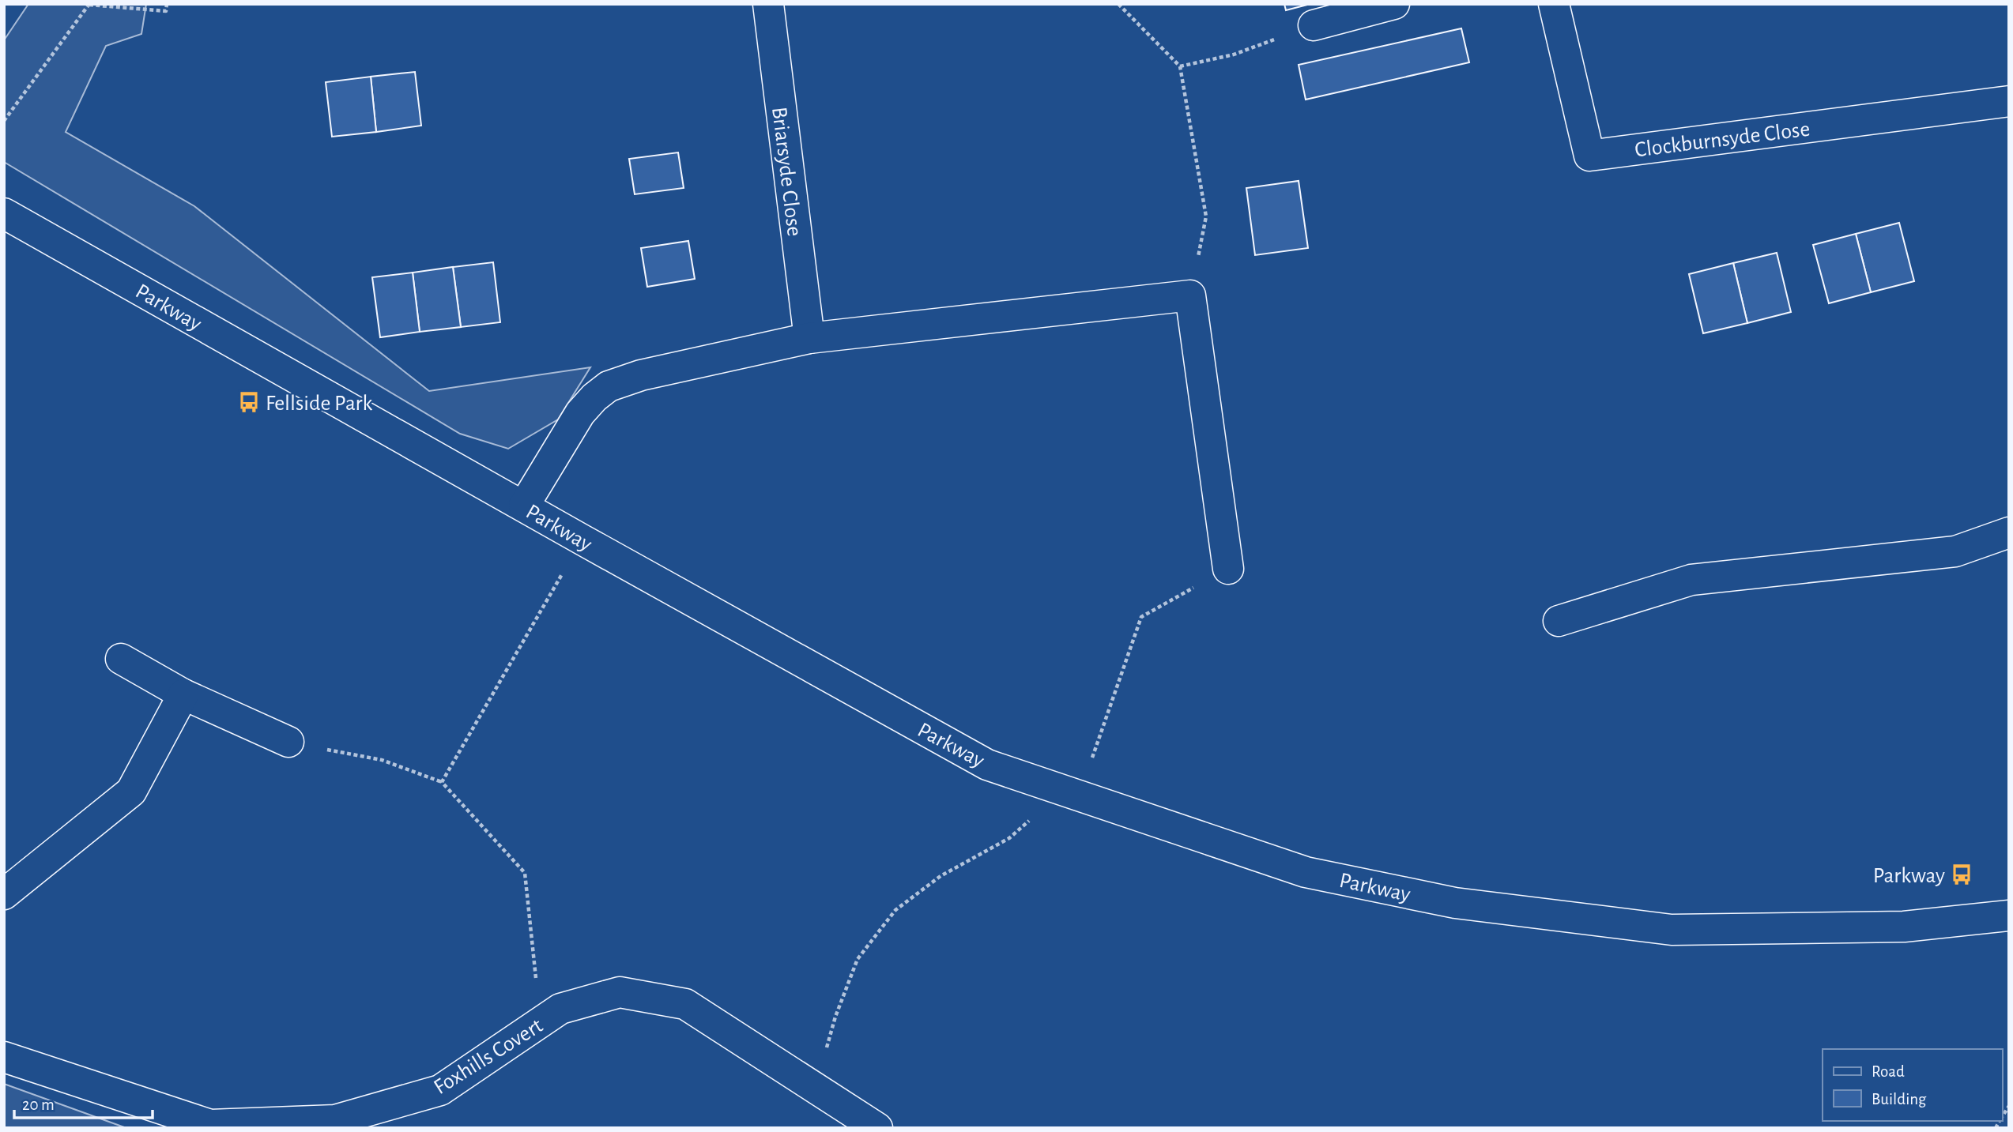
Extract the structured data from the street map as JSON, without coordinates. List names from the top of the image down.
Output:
{
  "streets": {
    "street": [
      "Clockburnsyde Close",
      "Briarsyde Close",
      "Parkway",
      "Foxhills Covert"
    ]
  },
  "places": {
    "bus stop": ["Fellside Park", "Parkway"]
  },
  "legend": ["Road", "Building"],
  "scale_bar": "20 m"
}
